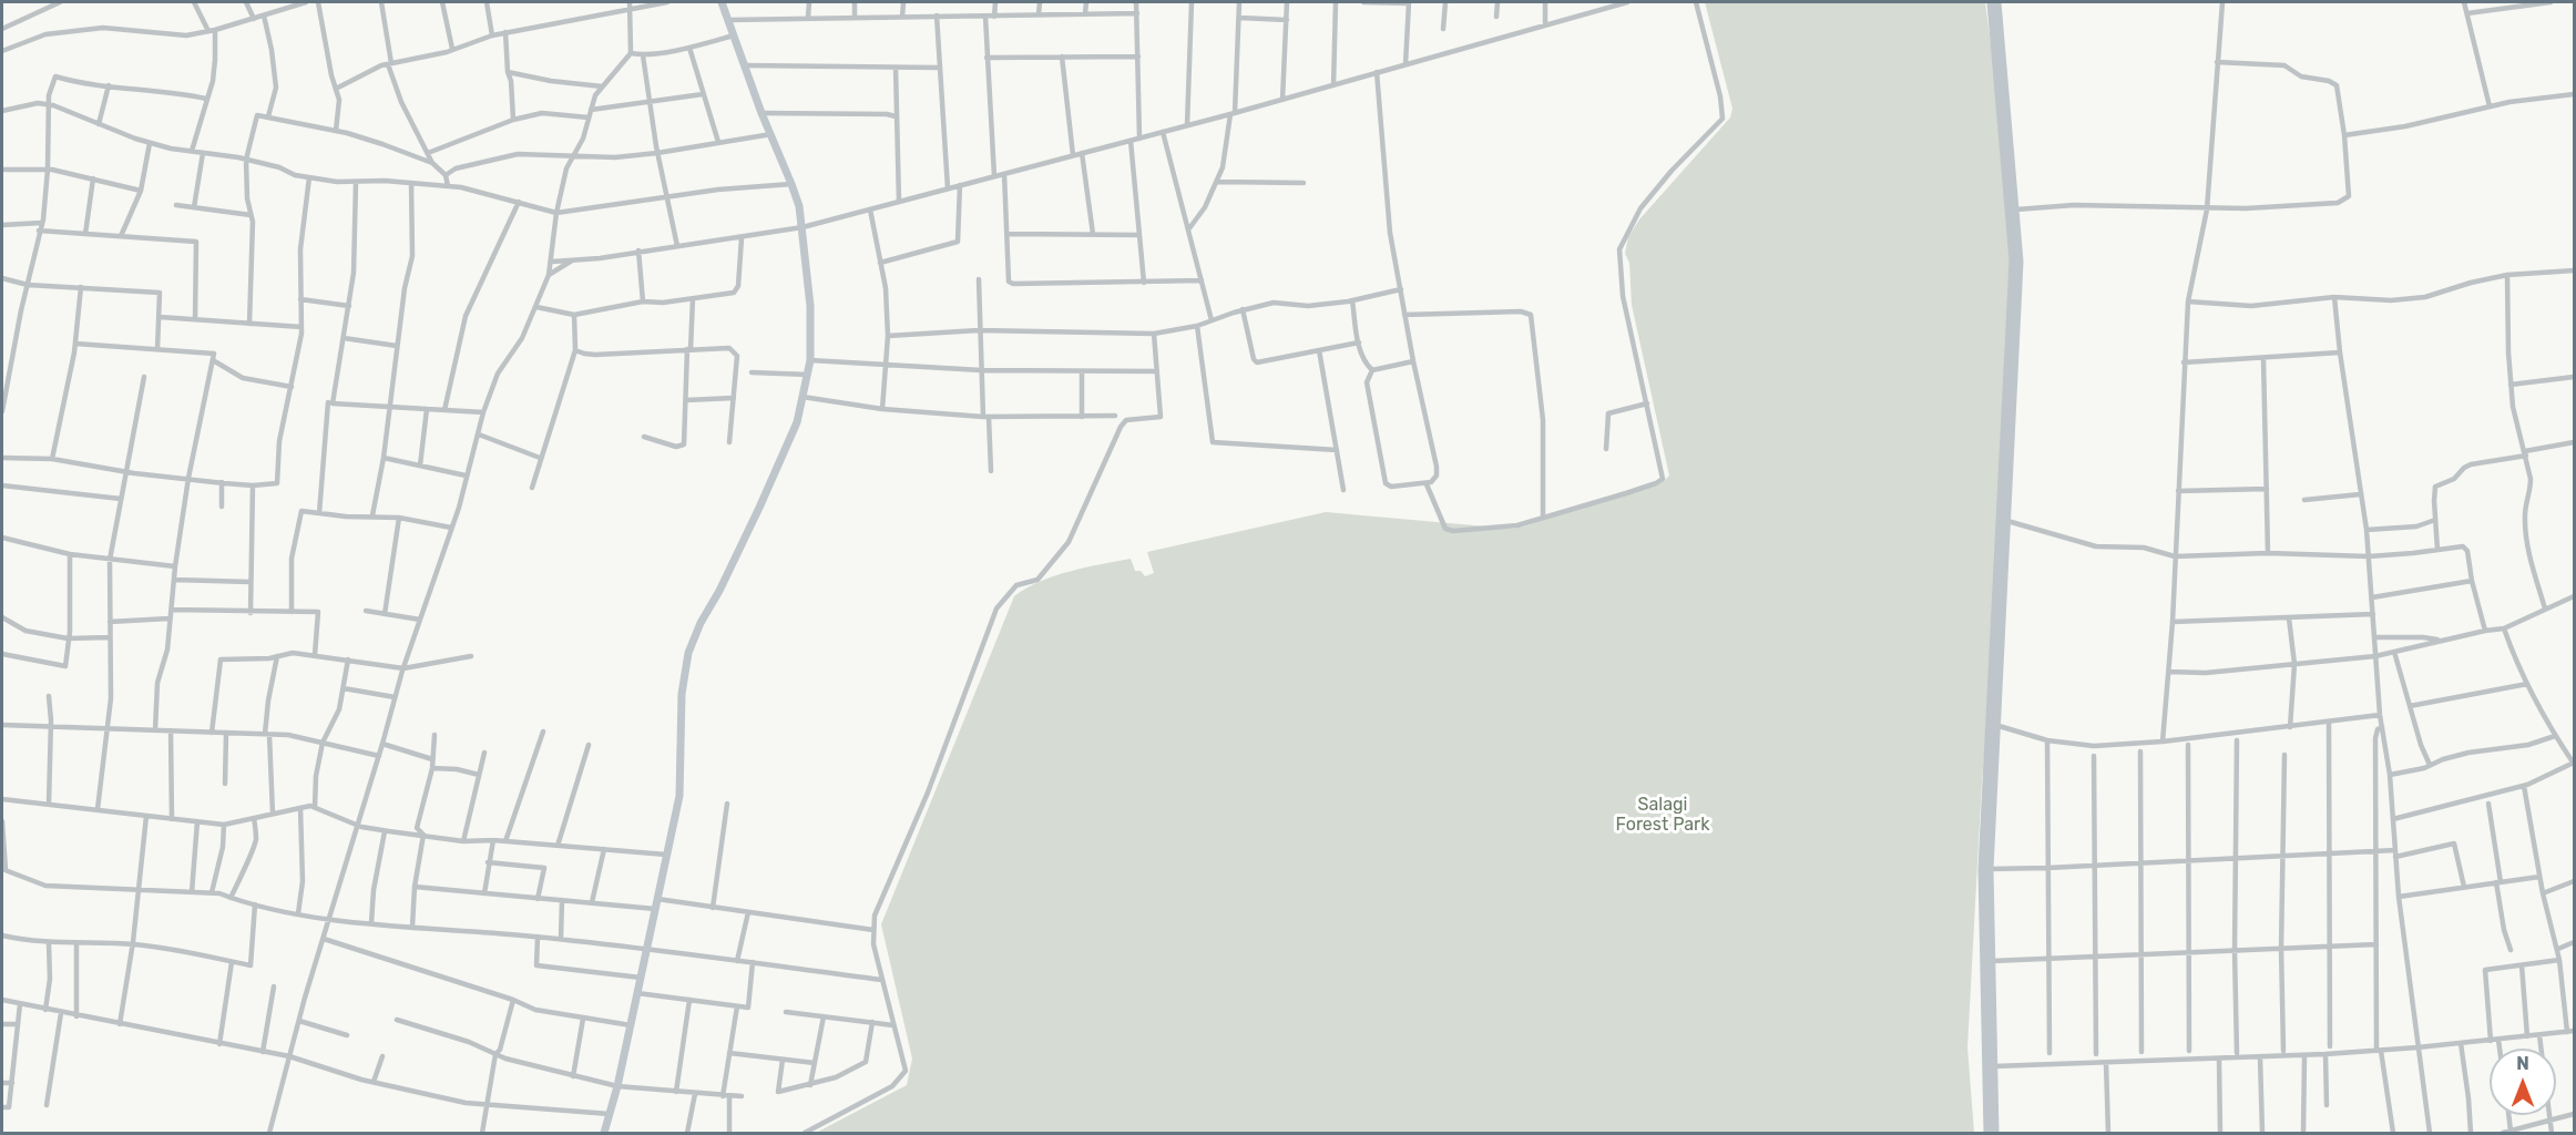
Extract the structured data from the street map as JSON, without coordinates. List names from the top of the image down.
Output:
{
  "parks": ["Salagi Forest Park"],
  "north": "top"
}
